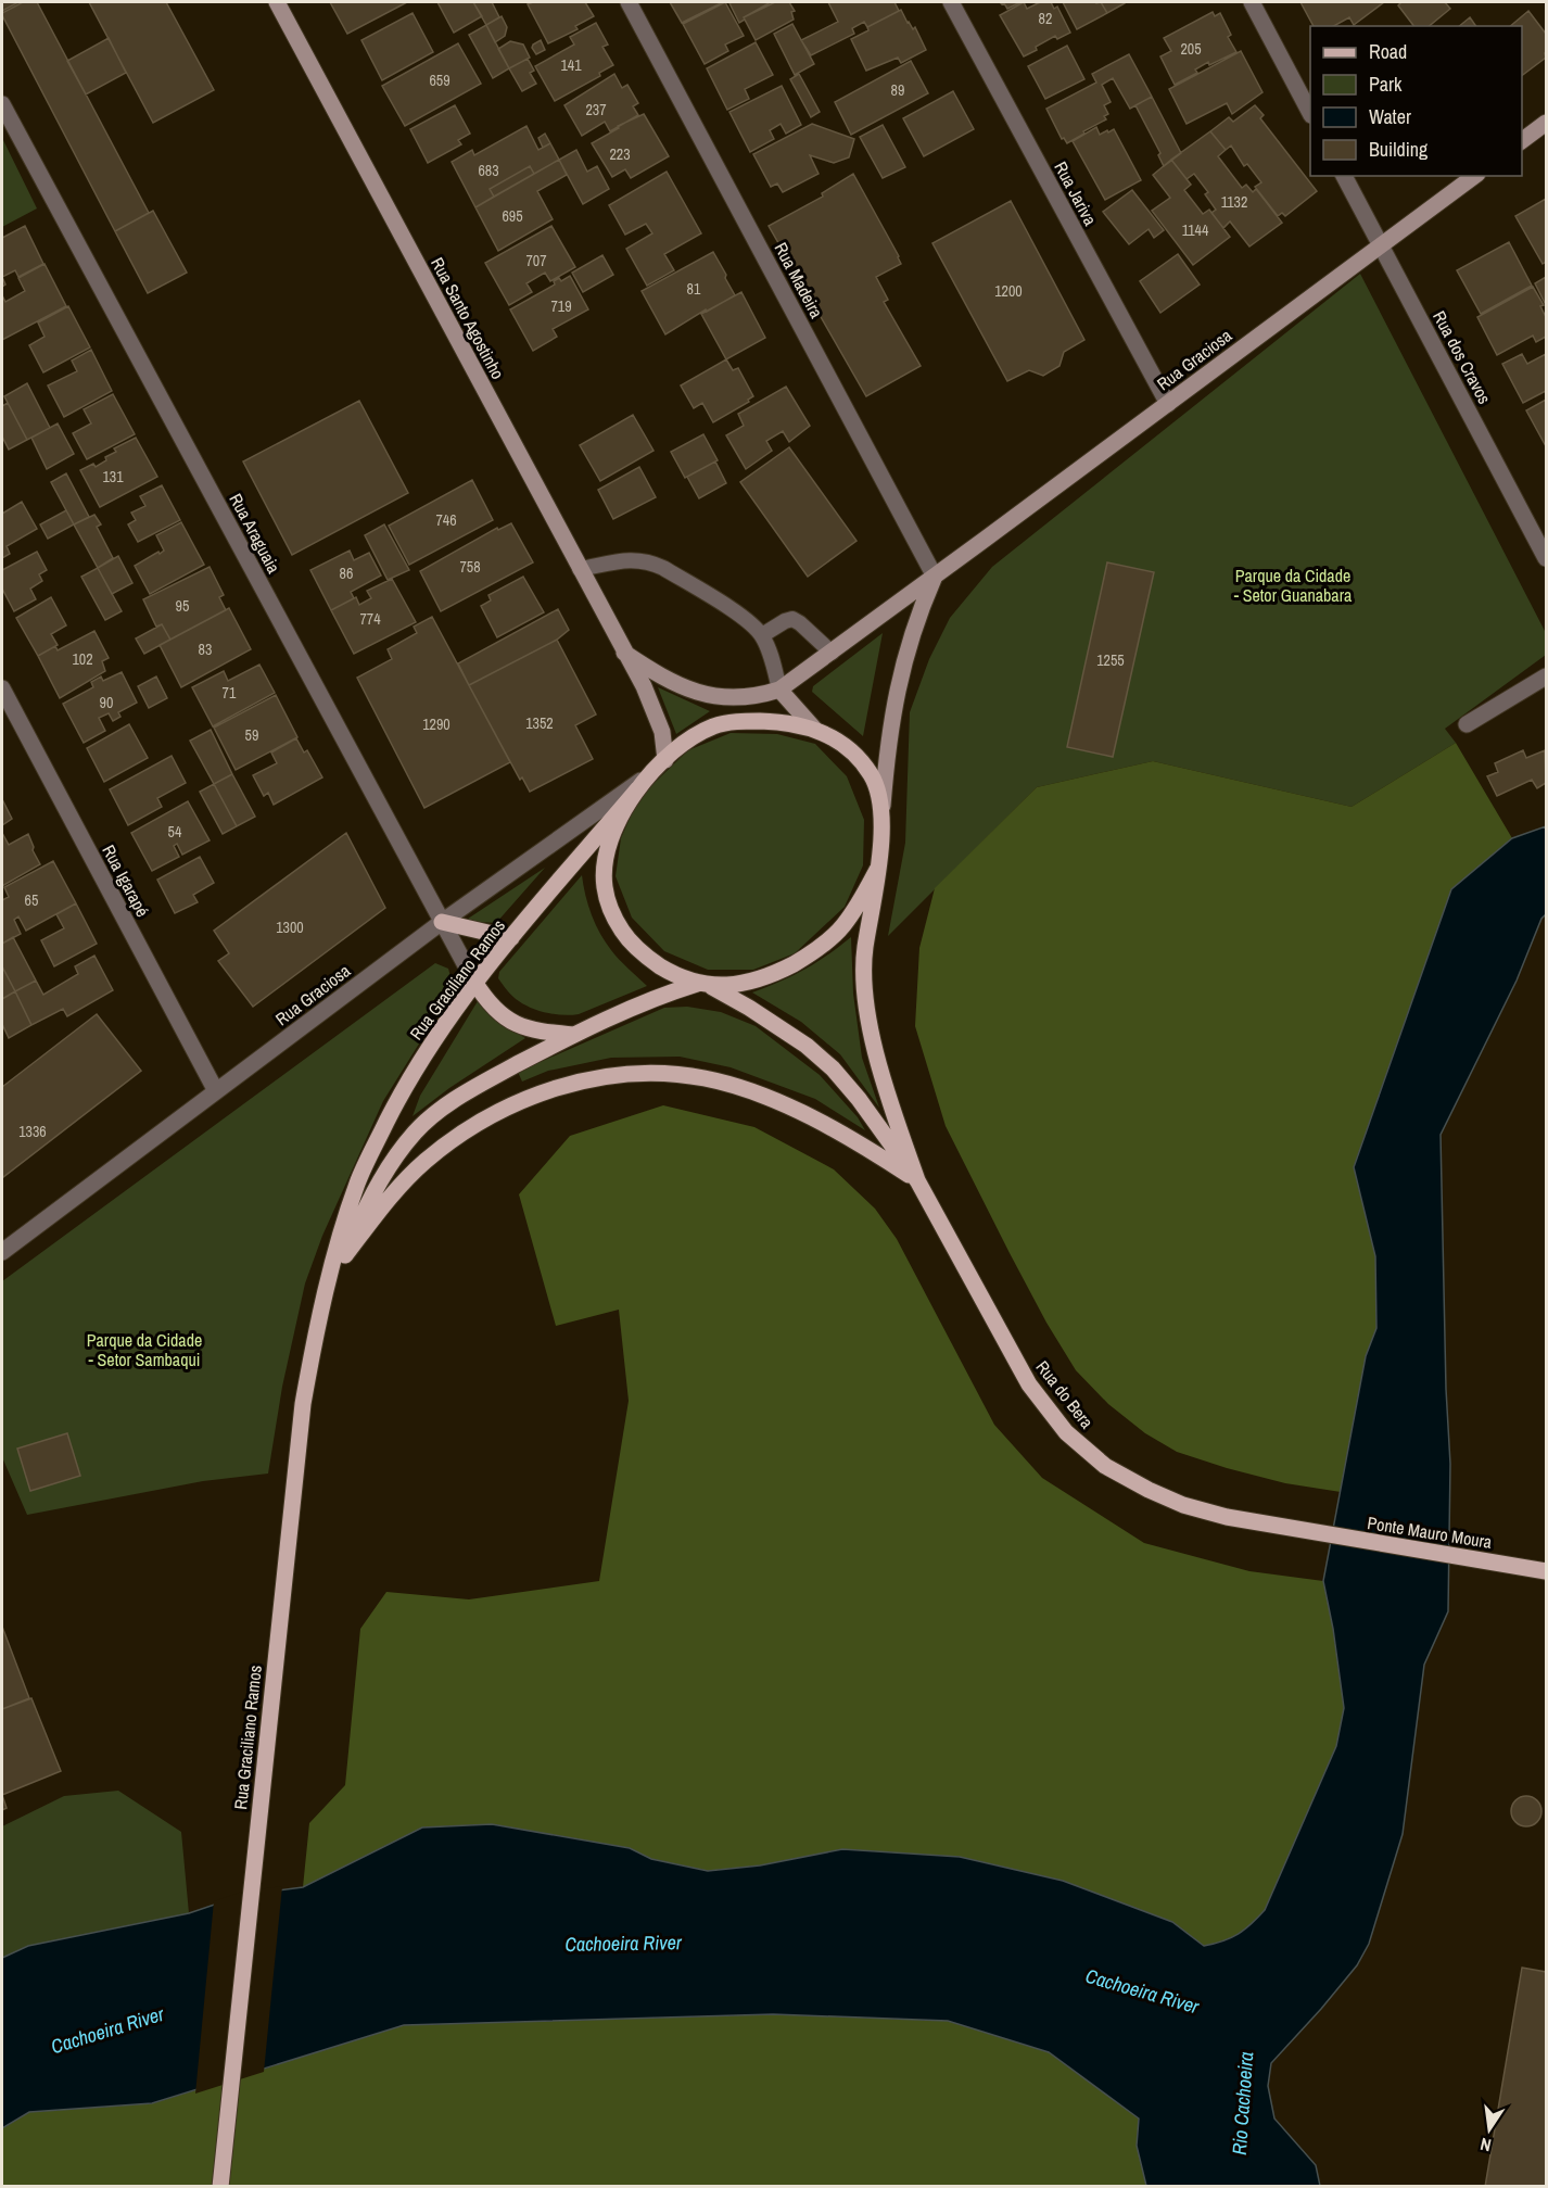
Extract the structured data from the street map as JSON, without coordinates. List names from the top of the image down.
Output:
{
  "streets": {
    "main road": [
      "Rua Santo Agostinho",
      "Rua Graciosa",
      "Rua Graciliano Ramos",
      "Rua do Bera",
      "Ponte Mauro Moura"
    ],
    "street": [
      "Rua Jariva",
      "Rua Madeira",
      "Rua dos Cravos",
      "Rua Araguaia",
      "Rua Igarapé"
    ]
  },
  "crossings": [
    ["Rua Jariva", "Rua Graciosa"],
    ["Rua Madeira", "Rua Graciosa"],
    ["Rua Santo Agostinho", "Rua Graciosa"],
    ["Rua Santo Agostinho", "Rua do Bera"],
    ["Rua dos Cravos", "Rua Graciosa"],
    ["Rua Graciosa", "Rua Araguaia"],
    ["Rua Graciosa", "Rua Igarapé"],
    ["Rua Graciosa", "Rua do Bera"],
    ["Rua Araguaia", "Rua Graciliano Ramos"],
    ["Rua Graciliano Ramos", "Rua do Bera"],
    ["Rua do Bera", "Ponte Mauro Moura"]
  ],
  "water": ["Cachoeira River", "Rio Cachoeira"],
  "parks": ["Parque da Cidade - Setor Guanabara", "Parque da Cidade - Setor Sambaqui"],
  "house_numbers": [
    "82",
    "205",
    "141",
    "659",
    "89",
    "237",
    "223",
    "683",
    "1132",
    "695",
    "1144",
    "707",
    "81",
    "1200",
    "719",
    "131",
    "746",
    "758",
    "86",
    "95",
    "774",
    "83",
    "102",
    "1255",
    "71",
    "90",
    "1352",
    "1290",
    "59",
    "54",
    "65",
    "1300",
    "1336"
  ],
  "legend": [
    "Road",
    "Park",
    "Water",
    "Building"
  ],
  "north": "bottom"
}
